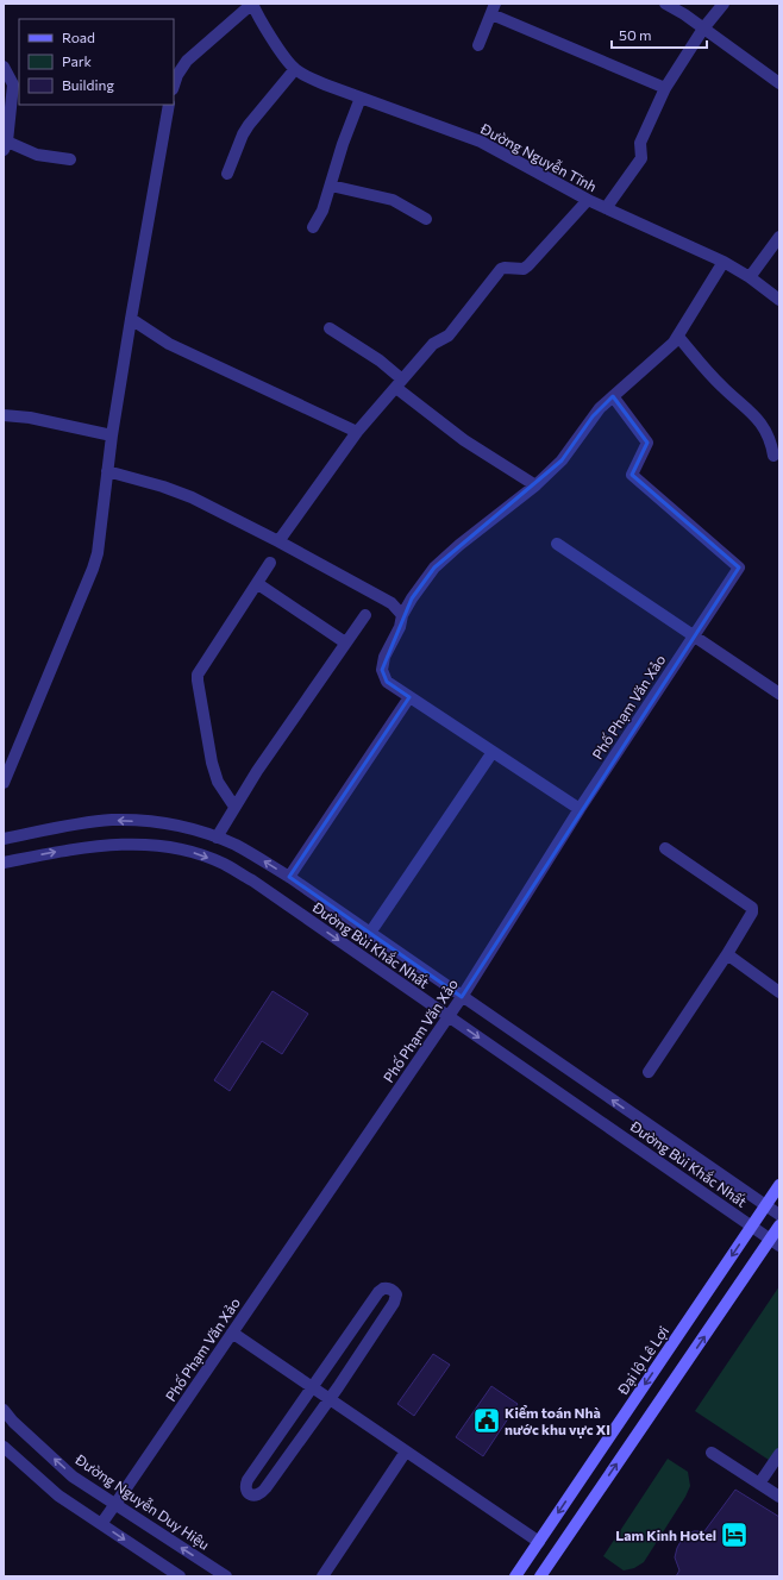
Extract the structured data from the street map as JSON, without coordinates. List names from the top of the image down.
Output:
{
  "streets": {
    "main road": ["Đại lộ Lê Lợi"],
    "street": [
      "Đường Nguyễn Tĩnh",
      "Phố Phạm Văn Xảo",
      "Đường Bùi Khắc Nhất",
      "Đường Nguyễn Duy Hiệu"
    ]
  },
  "crossings": [
    ["Phố Phạm Văn Xảo", "Đường Bùi Khắc Nhất"],
    ["Phố Phạm Văn Xảo", "Đường Nguyễn Duy Hiệu"],
    ["Đường Bùi Khắc Nhất", "Đại lộ Lê Lợi"]
  ],
  "places": {
    "public building": ["Kiểm toán Nhà nước khu vực XI"],
    "hotel": ["Lam Kinh Hotel"]
  },
  "legend": ["Road", "Park", "Building"],
  "scale_bar": "50 m"
}
